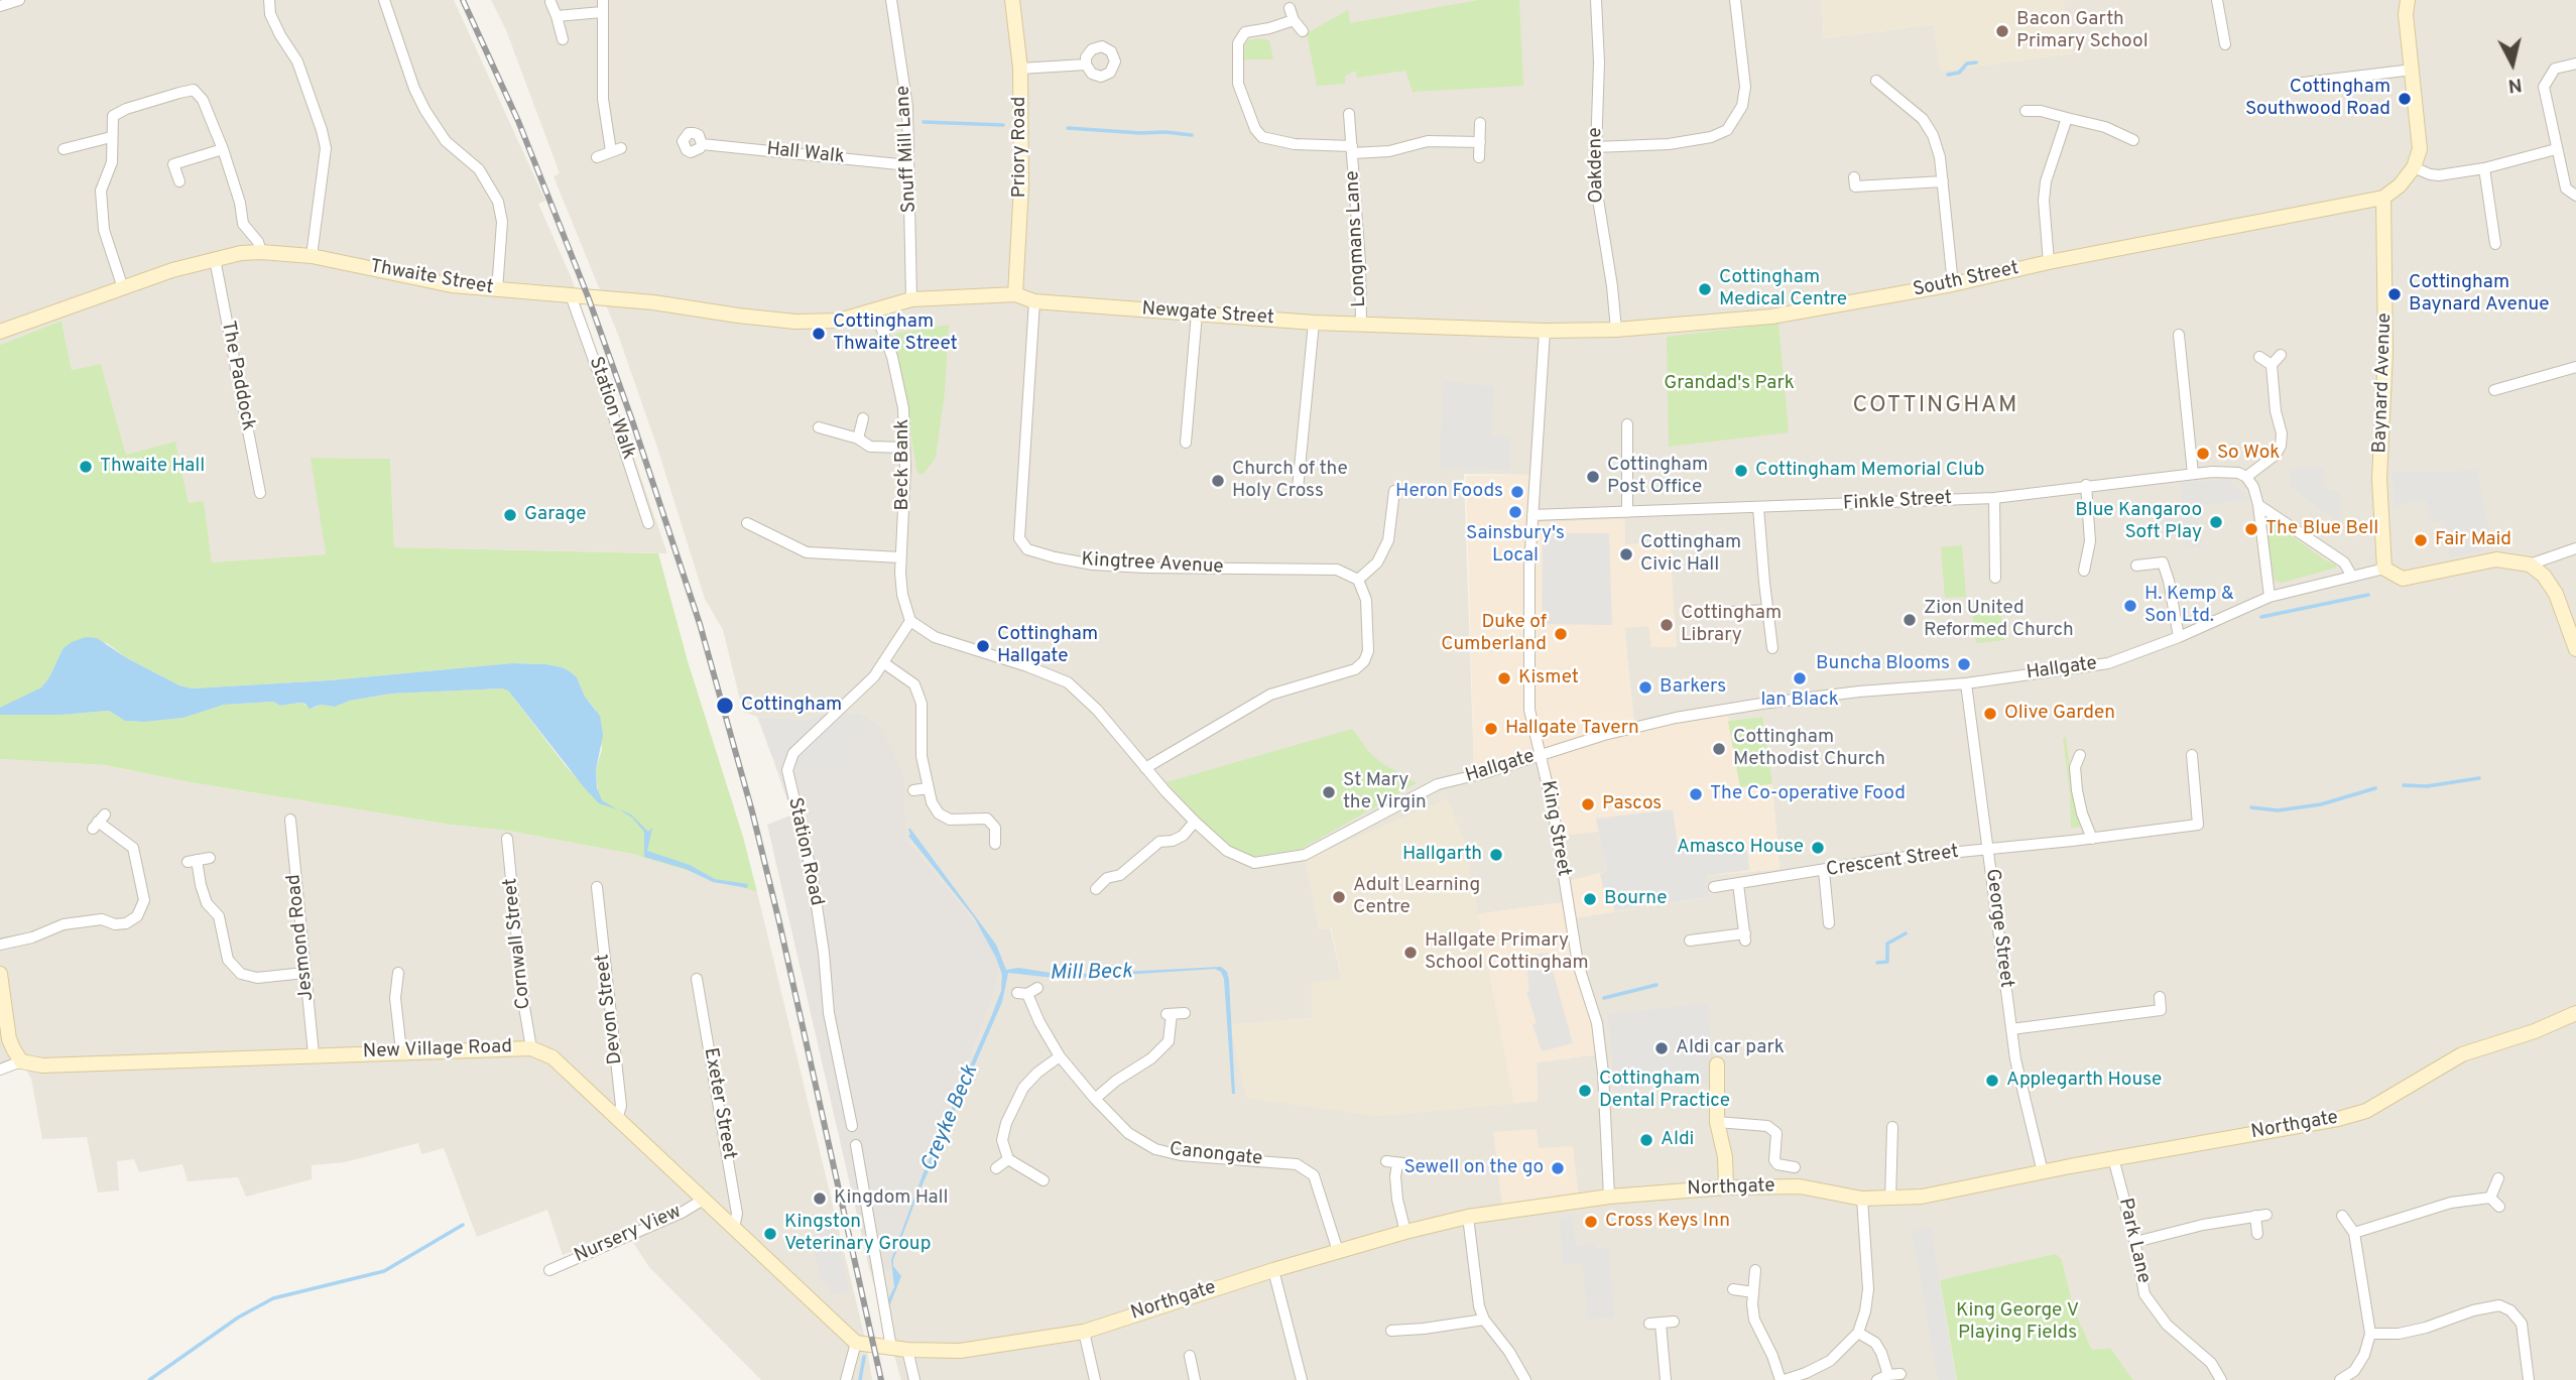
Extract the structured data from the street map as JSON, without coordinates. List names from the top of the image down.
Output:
{
  "streets": {
    "street": [
      "Priory Road",
      "Snuff Mill Lane",
      "Hall Walk",
      "Oakdene",
      "Longmans Lane",
      "Thwaite Street",
      "South Street",
      "Newgate Street",
      "The Paddock",
      "Baynard Avenue",
      "Station Walk",
      "Beck Bank",
      "Finkle Street",
      "Kingtree Avenue",
      "Hallgate",
      "King Street",
      "Station Road",
      "Crescent Street",
      "George Street",
      "Jesmond Road",
      "Cornwall Street",
      "Devon Street",
      "New Village Road",
      "Exeter Street",
      "Northgate",
      "Canongate",
      "Nursery View",
      "Park Lane"
    ]
  },
  "crossings": [
    ["Priory Road", "Newgate Street"],
    ["Snuff Mill Lane", "Hall Walk"],
    ["Snuff Mill Lane", "Newgate Street"],
    ["Oakdene", "South Street"],
    ["Longmans Lane", "Newgate Street"],
    ["Thwaite Street", "Newgate Street"],
    ["Thwaite Street", "The Paddock"],
    ["Thwaite Street", "Station Walk"],
    ["Thwaite Street", "Beck Bank"],
    ["South Street", "Newgate Street"],
    ["South Street", "Baynard Avenue"],
    ["South Street", "King Street"],
    ["Newgate Street", "Beck Bank"],
    ["Newgate Street", "Kingtree Avenue"],
    ["Newgate Street", "King Street"],
    ["Baynard Avenue", "Hallgate"],
    ["Beck Bank", "Hallgate"],
    ["Beck Bank", "Station Road"],
    ["Finkle Street", "King Street"],
    ["Hallgate", "King Street"],
    ["Hallgate", "Station Road"],
    ["Hallgate", "George Street"],
    ["King Street", "Northgate"],
    ["Crescent Street", "George Street"],
    ["George Street", "Northgate"],
    ["Jesmond Road", "New Village Road"],
    ["Cornwall Street", "New Village Road"],
    ["Devon Street", "New Village Road"],
    ["New Village Road", "Exeter Street"],
    ["New Village Road", "Northgate"],
    ["New Village Road", "Nursery View"],
    ["Northgate", "Canongate"],
    ["Northgate", "Park Lane"]
  ],
  "districts": ["COTTINGHAM"],
  "water": ["Mill Beck", "Creyke Beck"],
  "parks": ["Grandad's Park", "King George V Playing Fields"],
  "places": [
    "Bacon Garth Primary School",
    "Cottingham Southwood Road",
    "Cottingham Medical Centre",
    "Cottingham Baynard Avenue",
    "Cottingham Thwaite Street",
    "So Wok",
    "Thwaite Hall",
    "Cottingham Memorial Club",
    "Cottingham Post Office",
    "Church of the Holy Cross",
    "Heron Foods",
    "Sainsbury's Local",
    "Garage",
    "Blue Kangaroo Soft Play",
    "The Blue Bell",
    "Fair Maid",
    "Cottingham Civic Hall",
    "H. Kemp & Son Ltd.",
    "Zion United Reformed Church",
    "Cottingham Library",
    "Duke of Cumberland",
    "Cottingham Hallgate",
    "Buncha Blooms",
    "Kismet",
    "Ian Black",
    "Barkers",
    "Cottingham",
    "Olive Garden",
    "Hallgate Tavern",
    "Cottingham Methodist Church",
    "St Mary the Virgin",
    "The Co-operative Food",
    "Pascos",
    "Amasco House",
    "Hallgarth",
    "Adult Learning Centre",
    "Bourne",
    "Hallgate Primary School Cottingham",
    "Aldi car park",
    "Applegarth House",
    "Cottingham Dental Practice",
    "Aldi",
    "Sewell on the go",
    "Kingdom Hall",
    "Cross Keys Inn",
    "Kingston Veterinary Group"
  ],
  "north": "bottom"
}
